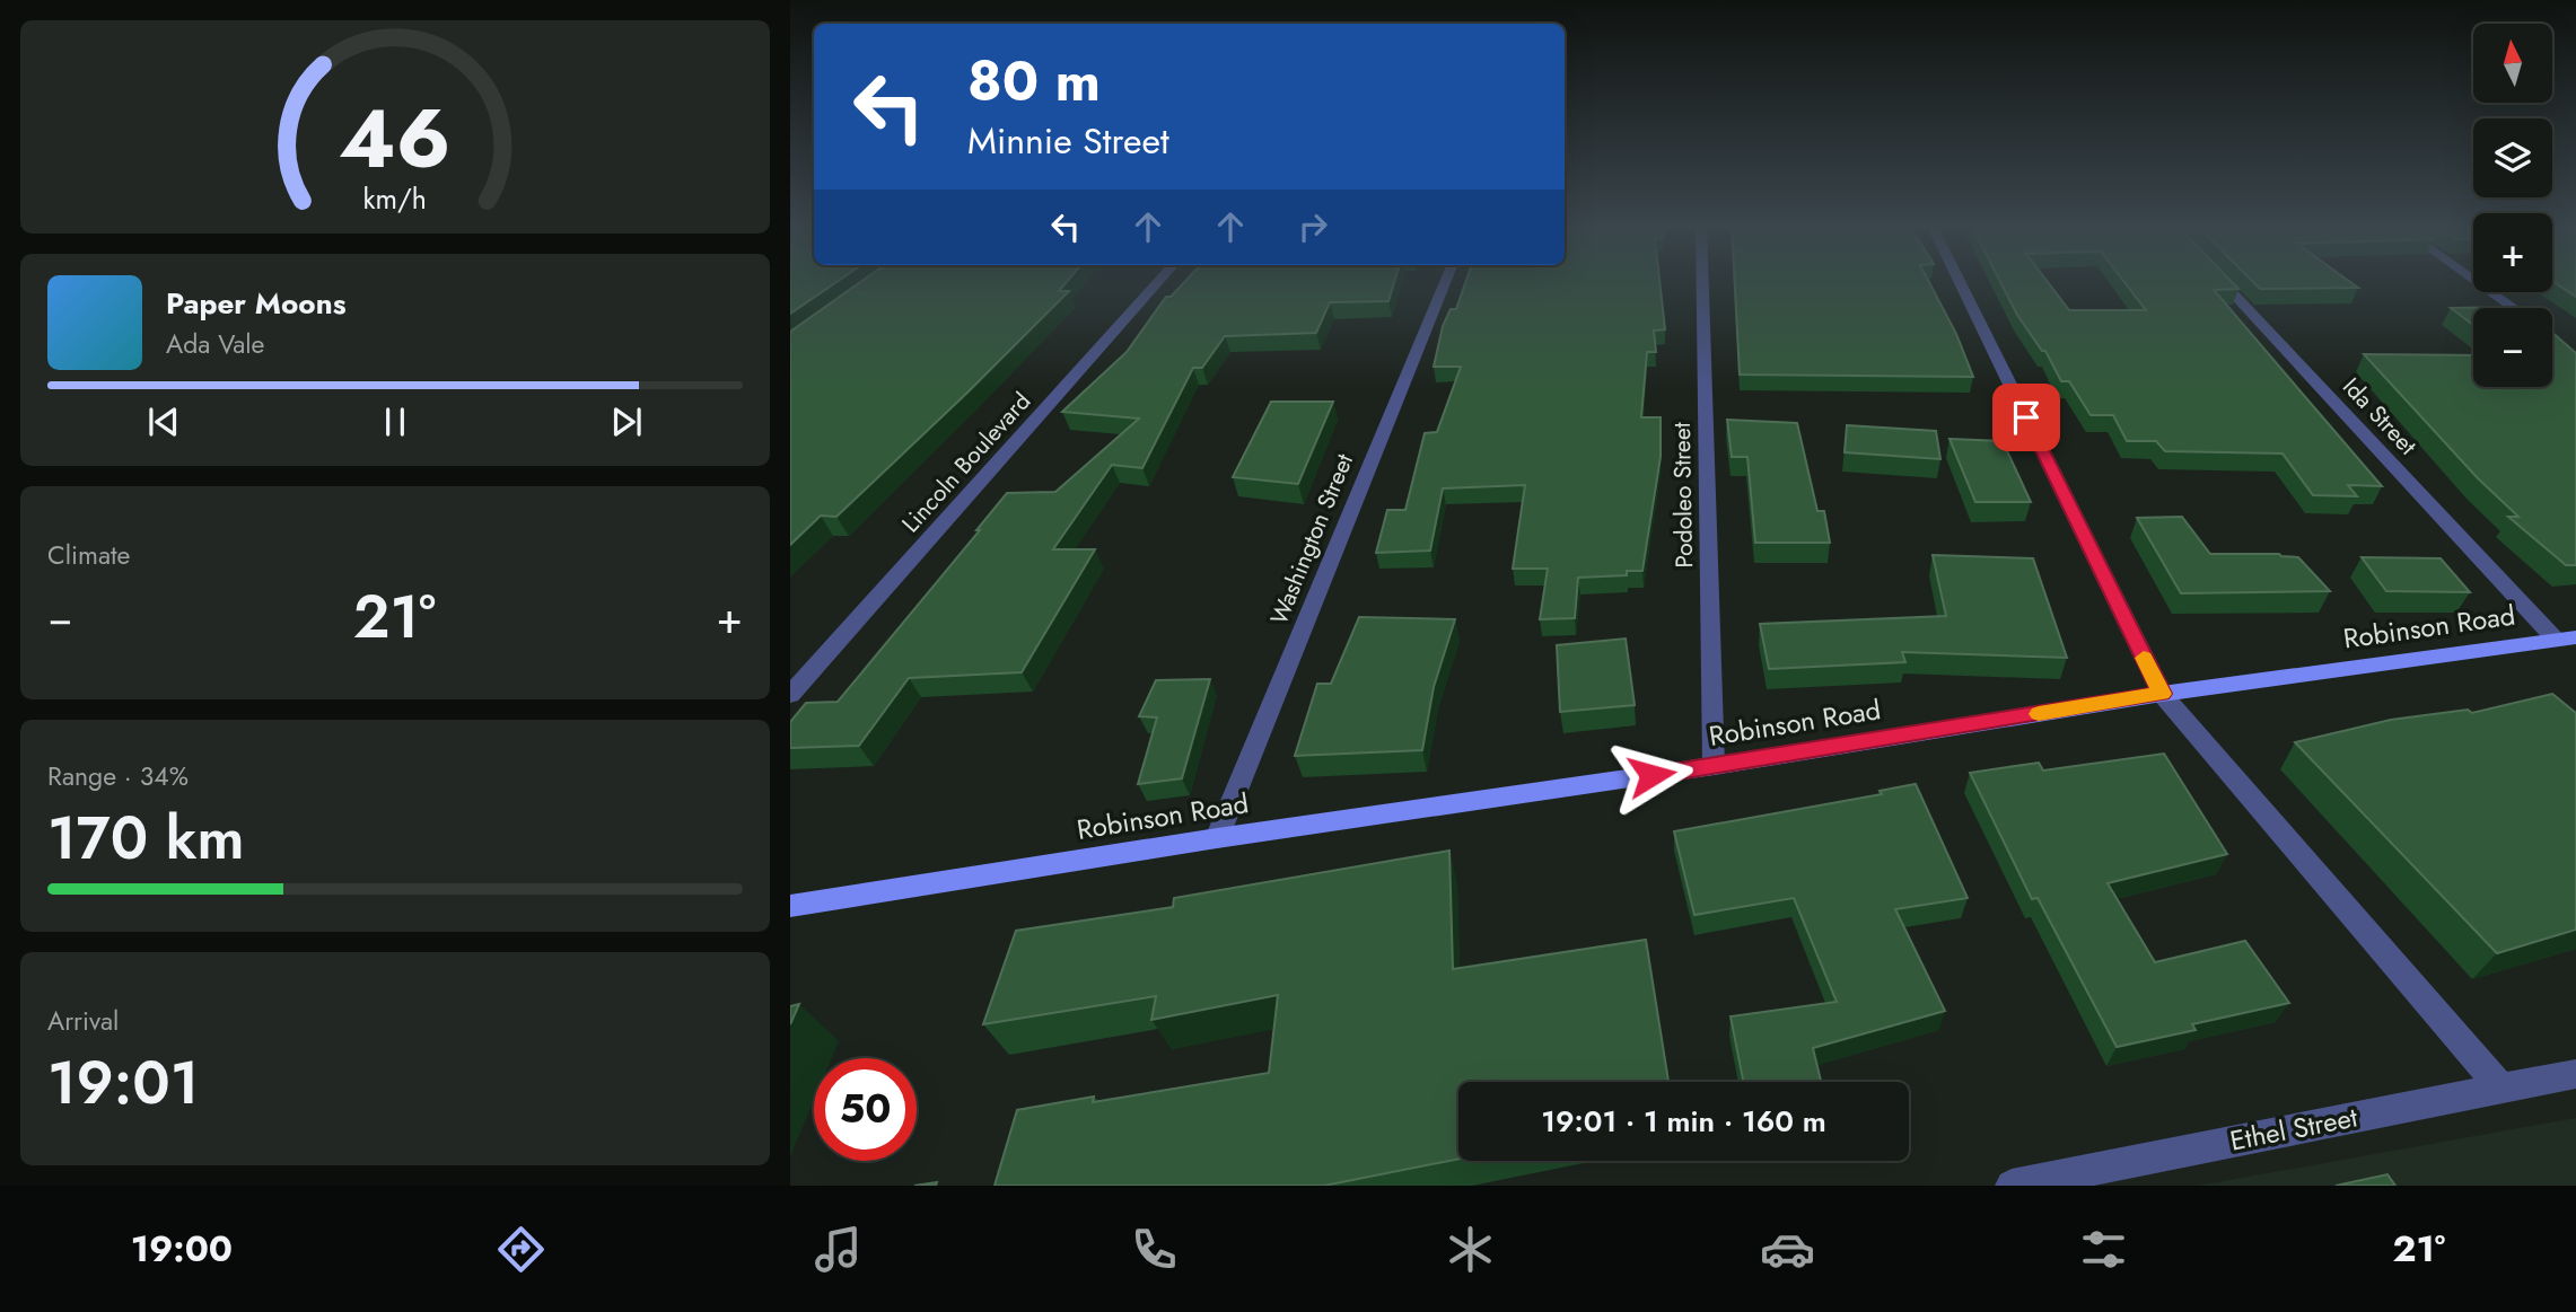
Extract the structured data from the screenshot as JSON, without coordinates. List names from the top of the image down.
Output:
{
  "streets": {
    "main road": ["Robinson Road"],
    "street": [
      "Ida Street",
      "Lincoln Boulevard",
      "Podoleo Street",
      "Washington Street",
      "Ethel Street"
    ]
  },
  "crossings": [
    ["Ida Street", "Robinson Road"],
    ["Podoleo Street", "Robinson Road"],
    ["Washington Street", "Robinson Road"]
  ],
  "north": "top",
  "page": {
    "map_buttons": ["+", "−"],
    "turn": ["80 m", "Minnie Street"],
    "song": ["Paper Moons", "Ada Vale"],
    "tile": [
      "Climate",
      ["Range · 34%", "170 km"],
      ["Arrival", "19:01"]
    ],
    "heat": ["−", "21°", "+"],
    "limit": "50",
    "trip": "19:01 · 1 min · 160 m",
    "tabs": ["19:00", "21°"],
    "gauge": ["46", "km/h"]
  }
}
